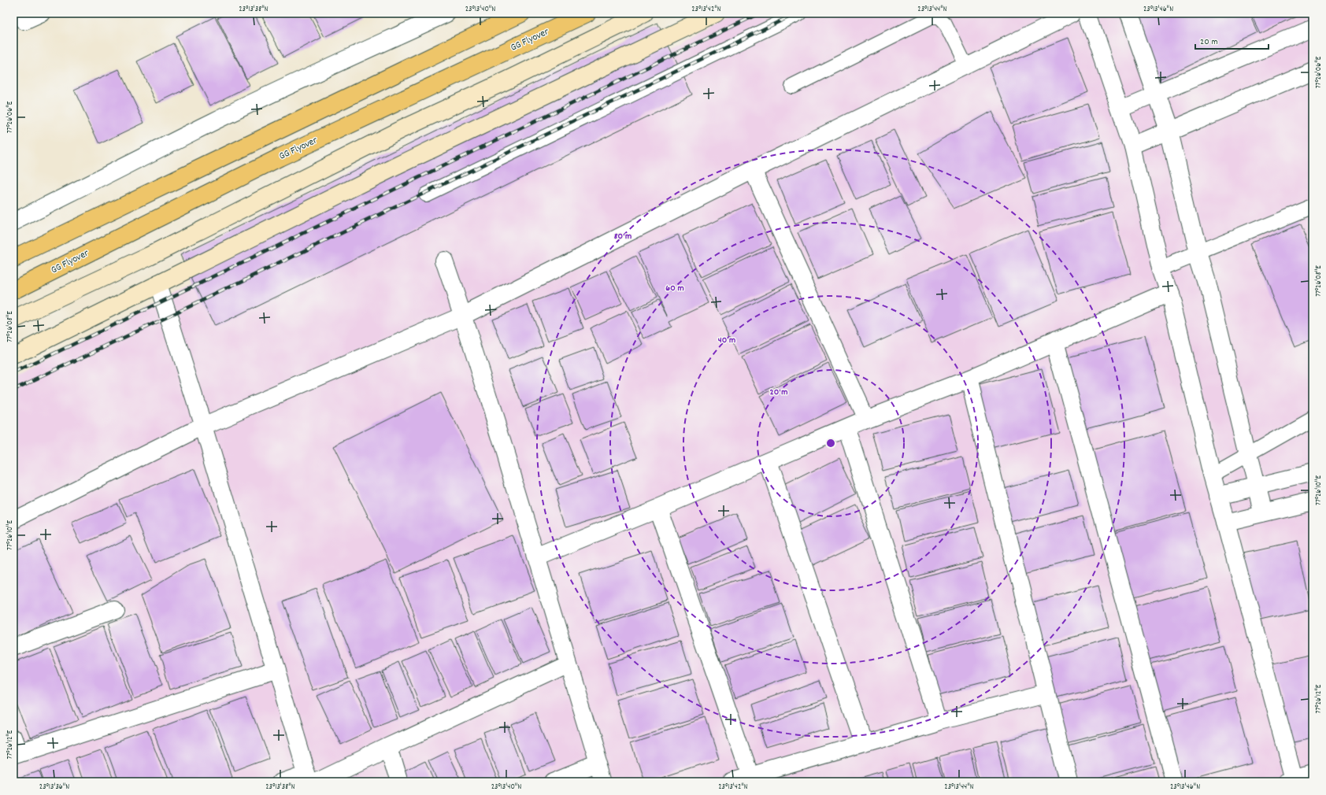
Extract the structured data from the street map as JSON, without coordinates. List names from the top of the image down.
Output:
{
  "streets": {
    "main road": ["GG Flyover"]
  },
  "scale_bar": "20 m",
  "coordinates": [
    "23°13'38\"N",
    "23°13'40\"N",
    "23°13'42\"N",
    "23°13'44\"N",
    "23°13'46\"N",
    "77°26'06\"E",
    "77°26'08\"E",
    "77°26'10\"E",
    "77°26'12\"E",
    "23°13'36\"N"
  ],
  "rings": [
    "80 m",
    "60 m",
    "40 m",
    "20 m"
  ]
}
